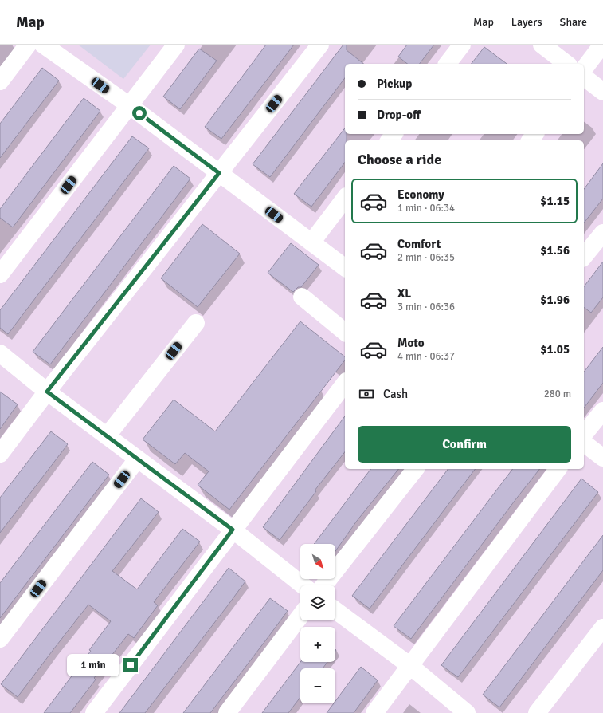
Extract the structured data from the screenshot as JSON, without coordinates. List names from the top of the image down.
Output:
{
  "north": "bottom right",
  "page": {
    "header": "Map",
    "nav": ["Map", "Layers", "Share"],
    "banner": ["Pickup", "Drop-off"],
    "heading": "Choose a ride",
    "list": [
      {
        "name": "Economy",
        "note": "1 min · 06:34",
        "value": "$1.15"
      },
      {
        "name": "Comfort",
        "note": "2 min · 06:35",
        "value": "$1.56"
      },
      {
        "name": "XL",
        "note": "3 min · 06:36",
        "value": "$1.96"
      },
      {
        "name": "Moto",
        "note": "4 min · 06:37",
        "value": "$1.05"
      }
    ],
    "pay": ["Cash", "280 m"],
    "buttons": "Confirm",
    "map_buttons": ["+", "−"],
    "bubble": "1 min"
  }
}
